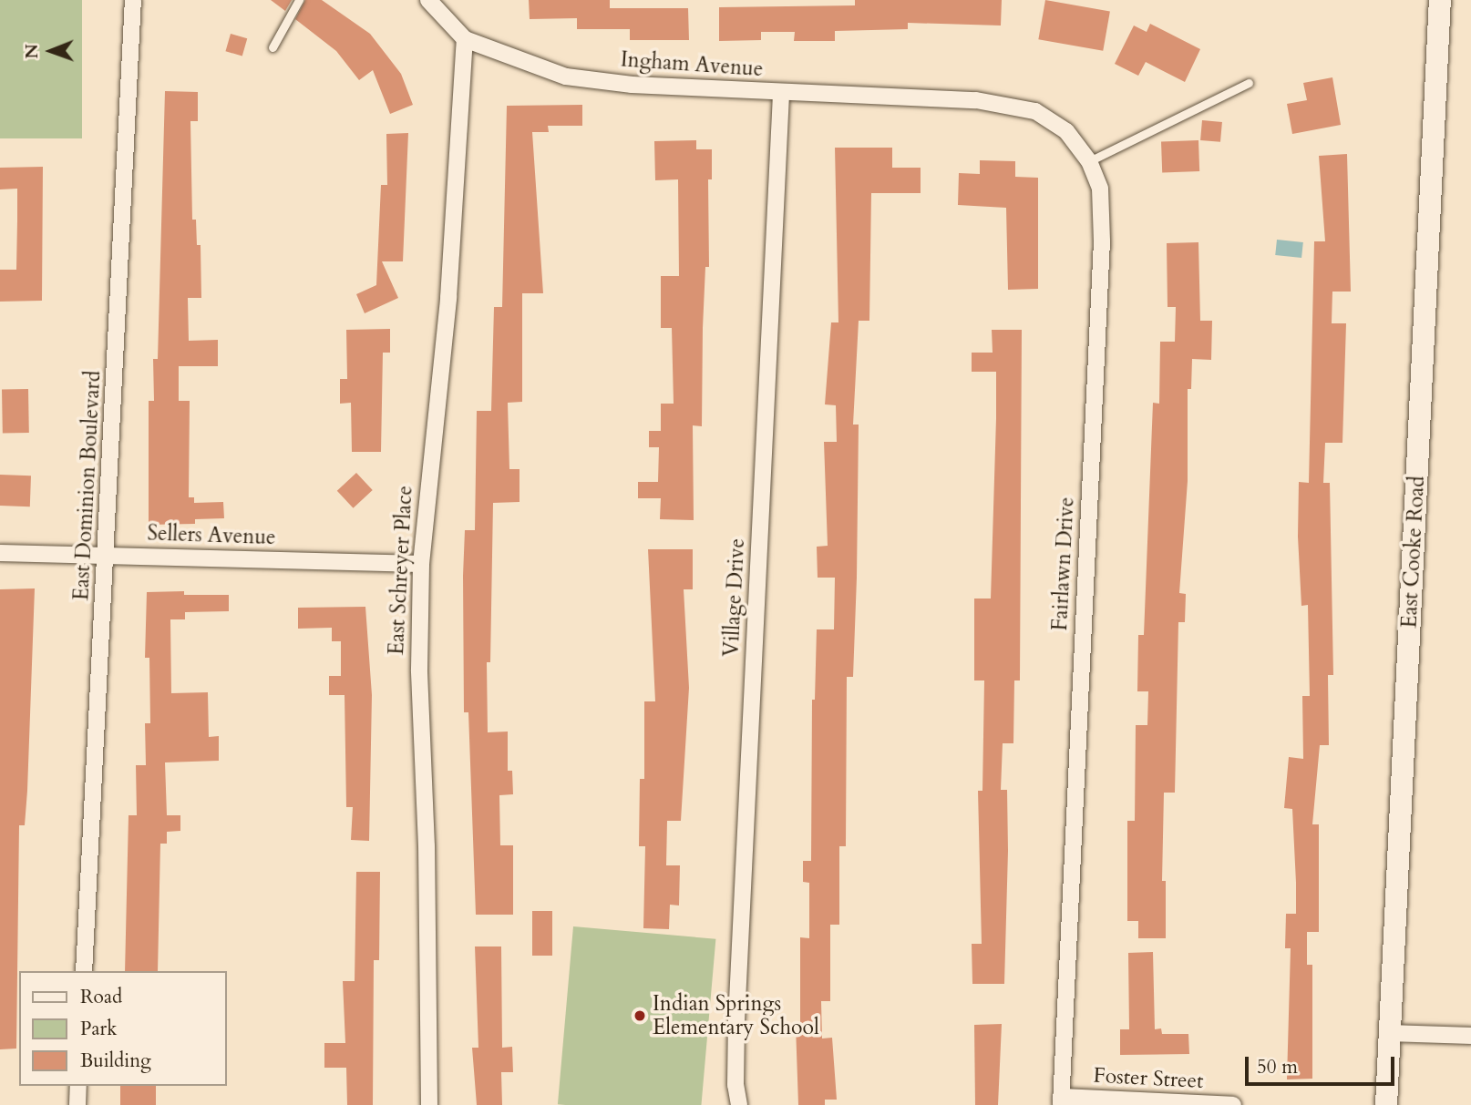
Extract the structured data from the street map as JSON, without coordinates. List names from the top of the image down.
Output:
{
  "streets": {
    "main road": ["East Cooke Road"],
    "street": [
      "Ingham Avenue",
      "East Dominion Boulevard",
      "Sellers Avenue",
      "Fairlawn Drive",
      "East Schreyer Place",
      "Village Drive",
      "Foster Street"
    ]
  },
  "crossings": [
    ["Ingham Avenue", "Fairlawn Drive"],
    ["Ingham Avenue", "East Schreyer Place"],
    ["Ingham Avenue", "Village Drive"],
    ["East Dominion Boulevard", "Sellers Avenue"],
    ["Sellers Avenue", "East Schreyer Place"],
    ["Fairlawn Drive", "Foster Street"]
  ],
  "places": ["Indian Springs Elementary School"],
  "legend": ["Road", "Park", "Building"],
  "scale_bar": "50 m",
  "north": "left"
}
